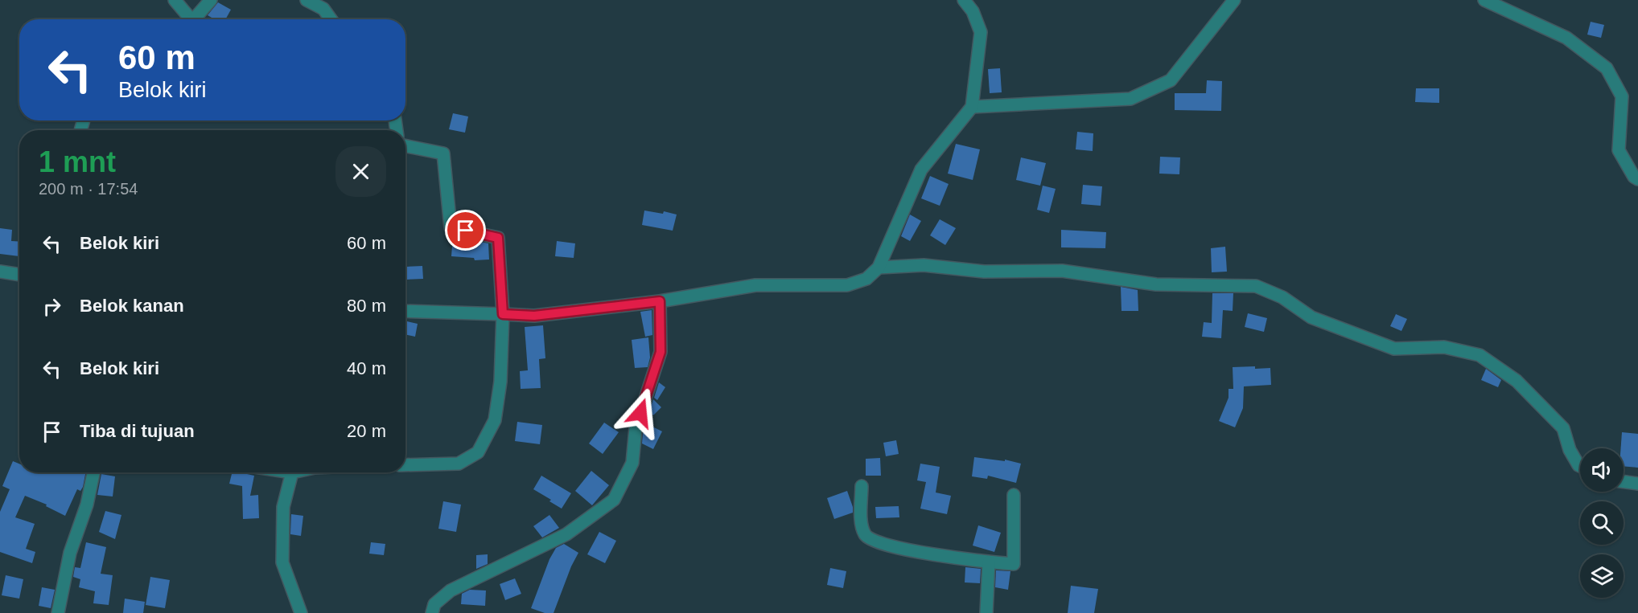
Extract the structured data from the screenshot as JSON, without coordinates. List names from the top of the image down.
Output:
{
  "page": {
    "turn": ["60 m", "Belok kiri"],
    "heading": ["1 mnt", "200 m · 17:54"],
    "list": [
      {
        "name": "Belok kiri",
        "value": "60 m"
      },
      {
        "name": "Belok kanan",
        "value": "80 m"
      },
      {
        "name": "Belok kiri",
        "value": "40 m"
      },
      {
        "name": "Tiba di tujuan",
        "value": "20 m"
      }
    ]
  }
}
